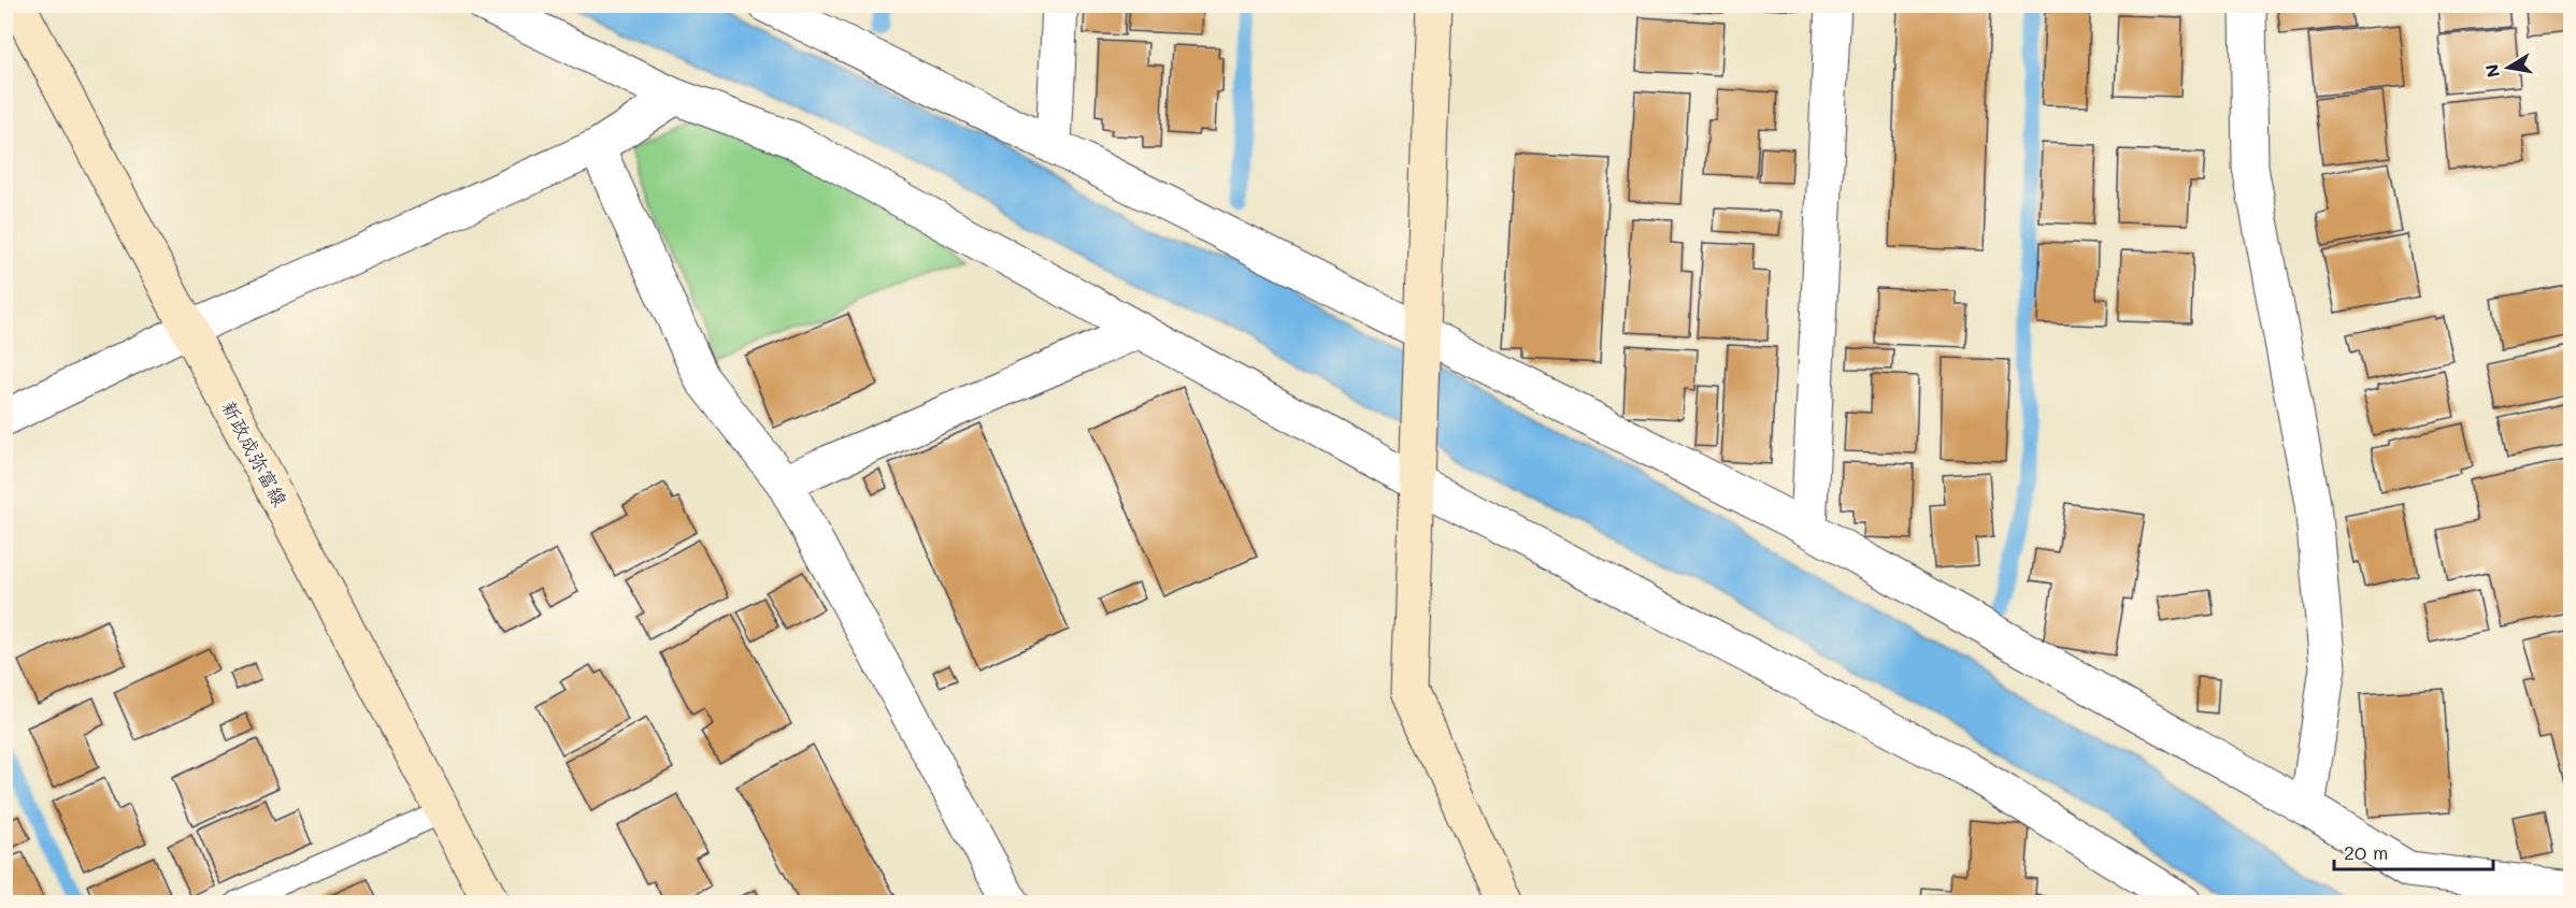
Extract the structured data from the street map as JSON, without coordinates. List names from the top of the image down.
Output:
{
  "streets": {
    "main road": ["新政成弥富線"]
  },
  "scale_bar": "20 m",
  "north": "left"
}
